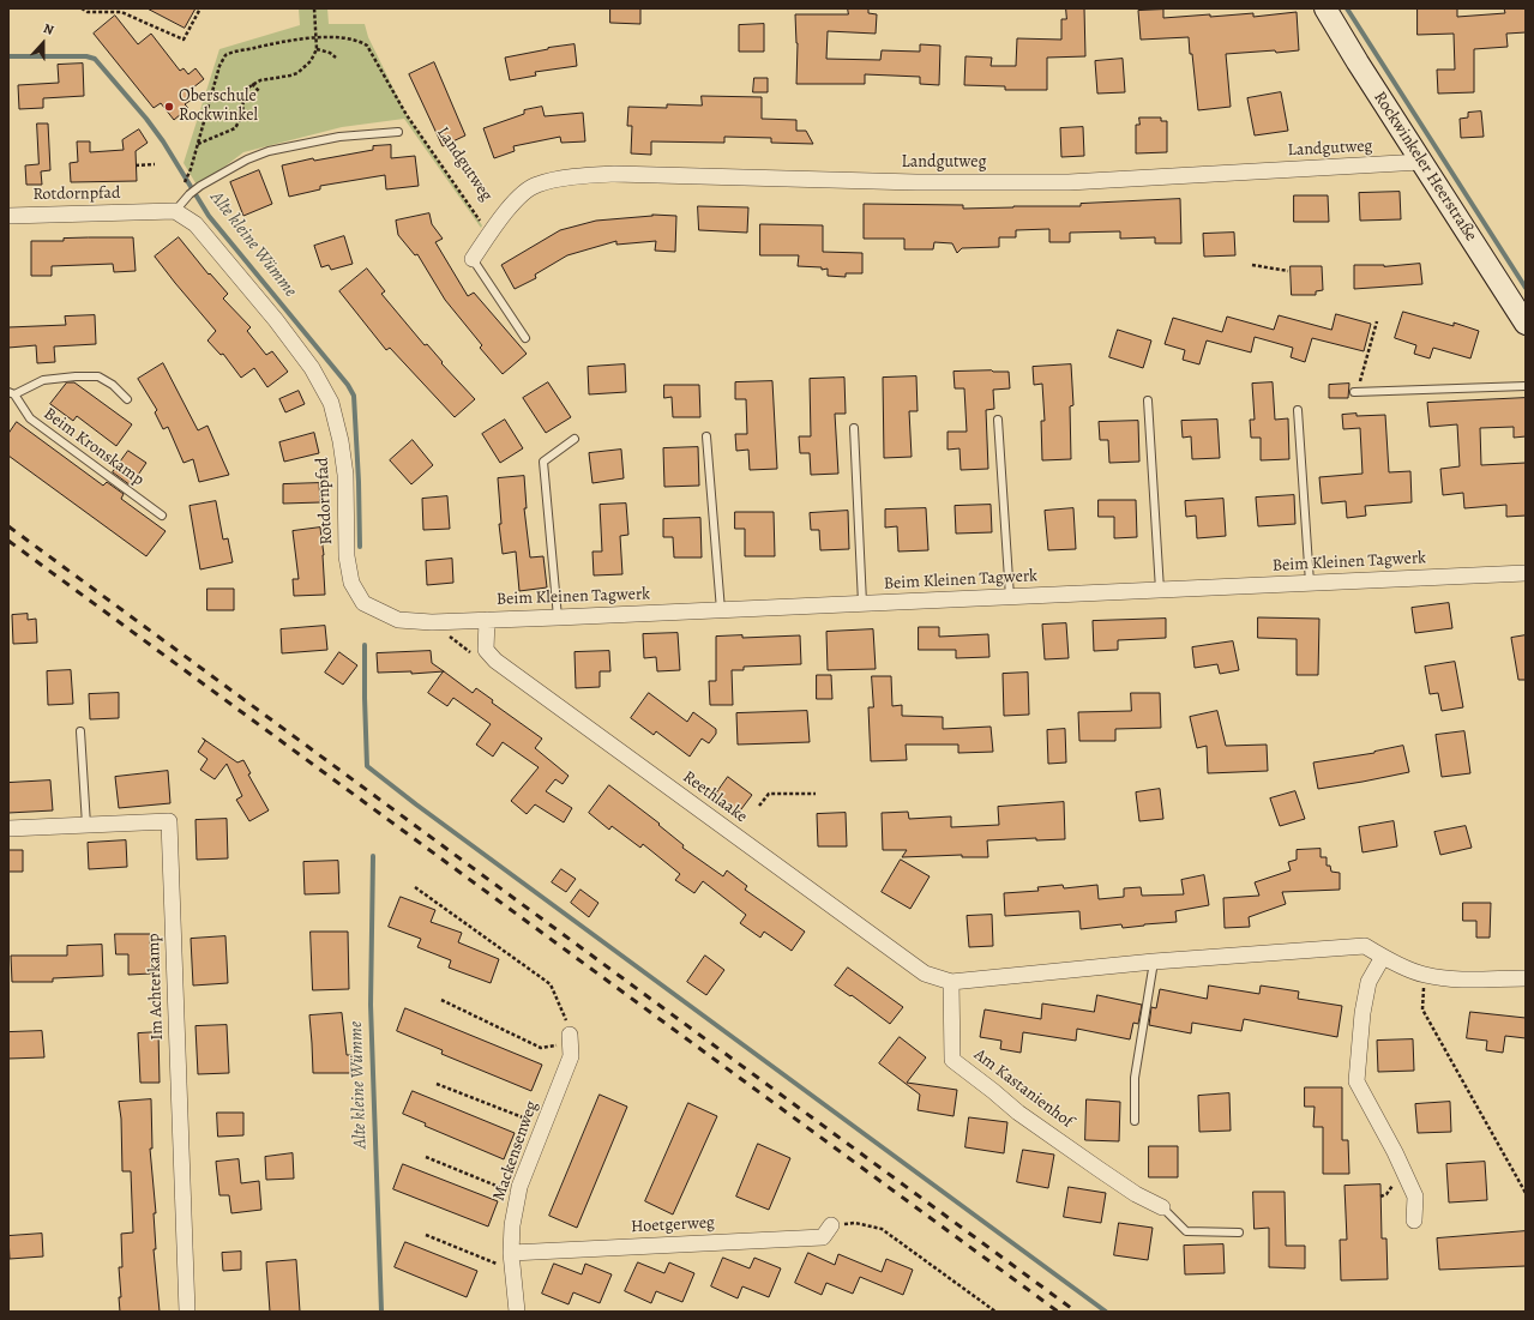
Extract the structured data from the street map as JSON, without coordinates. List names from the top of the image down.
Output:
{
  "streets": {
    "main road": ["Rockwinkeler Heerstraße"],
    "street": [
      "Landgutweg",
      "Rotdornpfad",
      "Beim Kleinen Tagwerk",
      "Reethlaake",
      "Im Achterkamp",
      "Am Kastanienhof",
      "Mackensenweg",
      "Hoetgerweg"
    ],
    "lane": ["Beim Kronskamp"]
  },
  "crossings": [
    ["Landgutweg", "Rockwinkeler Heerstraße"],
    ["Rotdornpfad", "Beim Kleinen Tagwerk"],
    ["Beim Kleinen Tagwerk", "Reethlaake"],
    ["Reethlaake", "Am Kastanienhof"],
    ["Mackensenweg", "Hoetgerweg"]
  ],
  "water": ["Alte kleine Wümme"],
  "places": ["Oberschule Rockwinkel"],
  "north": "top"
}
